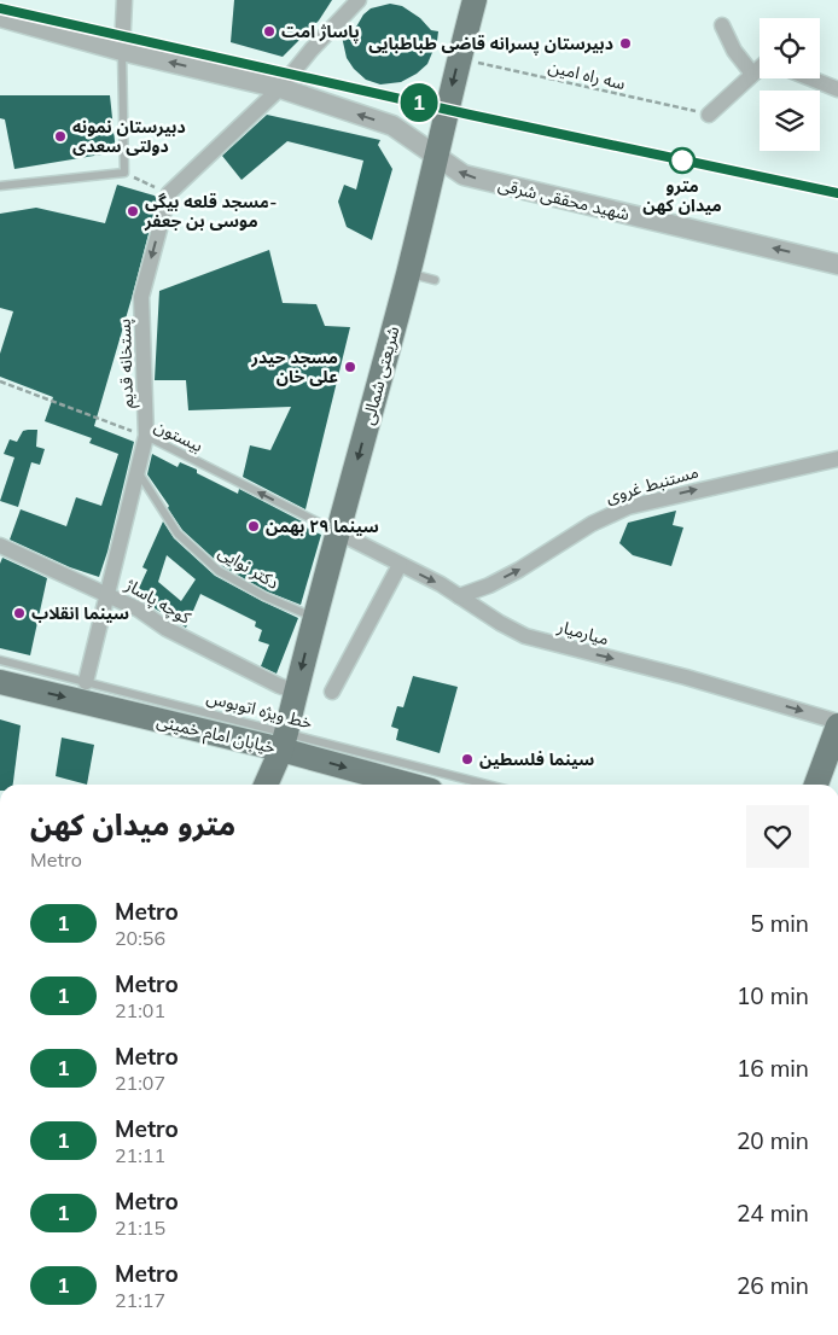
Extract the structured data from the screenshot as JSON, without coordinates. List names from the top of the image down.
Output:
{
  "streets": {
    "main road": ["شریعتی شمالی", "خیابان امام خمینی"],
    "street": [
      "شهید محققی شرقی",
      "پستخانه قدیم",
      "مستنبط غروی",
      "کوچه پاساژ",
      "میارمیار"
    ],
    "lane": ["بیستون", "دکتر نوایی", "خط ویژه اتوبوس"],
    "path": ["سه راه امین"]
  },
  "crossings": [
    ["سه راه امین", "شریعتی شمالی"],
    ["شهید محققی شرقی", "شریعتی شمالی"],
    ["پستخانه قدیم", "بیستون"],
    ["پستخانه قدیم", "دکتر نوایی"],
    ["پستخانه قدیم", "کوچه پاساژ"],
    ["پستخانه قدیم", "خط ویژه اتوبوس"],
    ["شریعتی شمالی", "بیستون"],
    ["شریعتی شمالی", "دکتر نوایی"],
    ["شریعتی شمالی", "کوچه پاساژ"],
    ["شریعتی شمالی", "میارمیار"],
    ["شریعتی شمالی", "خط ویژه اتوبوس"],
    ["شریعتی شمالی", "خیابان امام خمینی"],
    ["بیستون", "میارمیار"],
    ["مستنبط غروی", "میارمیار"],
    ["خط ویژه اتوبوس", "خیابان امام خمینی"]
  ],
  "one_way": [
    "شهید محققی شرقی",
    "پستخانه قدیم",
    "شریعتی شمالی",
    "بیستون",
    "مستنبط غروی",
    "میارمیار",
    "خیابان امام خمینی"
  ],
  "places": [
    "پاساژ امت",
    "دبیرستان پسرانه قاضی طباطبایی",
    "دبیرستان نمونه دولتی سعدی",
    "مترو میدان کهن",
    "مسجد قلعه بیگی- موسی بن جعفر",
    "مسجد حیدر علی خان",
    "سینما ۲۹ بهمن",
    "سینما انقلاب",
    "سینما فلسطین"
  ],
  "lines": ["metro line 1"],
  "page": {
    "on_map": "1",
    "heading": ["مترو میدان کهن", "Metro"],
    "list": [
      {
        "mark": "1",
        "name": "Metro",
        "note": "20:56",
        "value": "5 min"
      },
      {
        "mark": "1",
        "name": "Metro",
        "note": "21:01",
        "value": "10 min"
      },
      {
        "mark": "1",
        "name": "Metro",
        "note": "21:07",
        "value": "16 min"
      },
      {
        "mark": "1",
        "name": "Metro",
        "note": "21:11",
        "value": "20 min"
      },
      {
        "mark": "1",
        "name": "Metro",
        "note": "21:15",
        "value": "24 min"
      },
      {
        "mark": "1",
        "name": "Metro",
        "note": "21:17",
        "value": "26 min"
      }
    ]
  }
}
